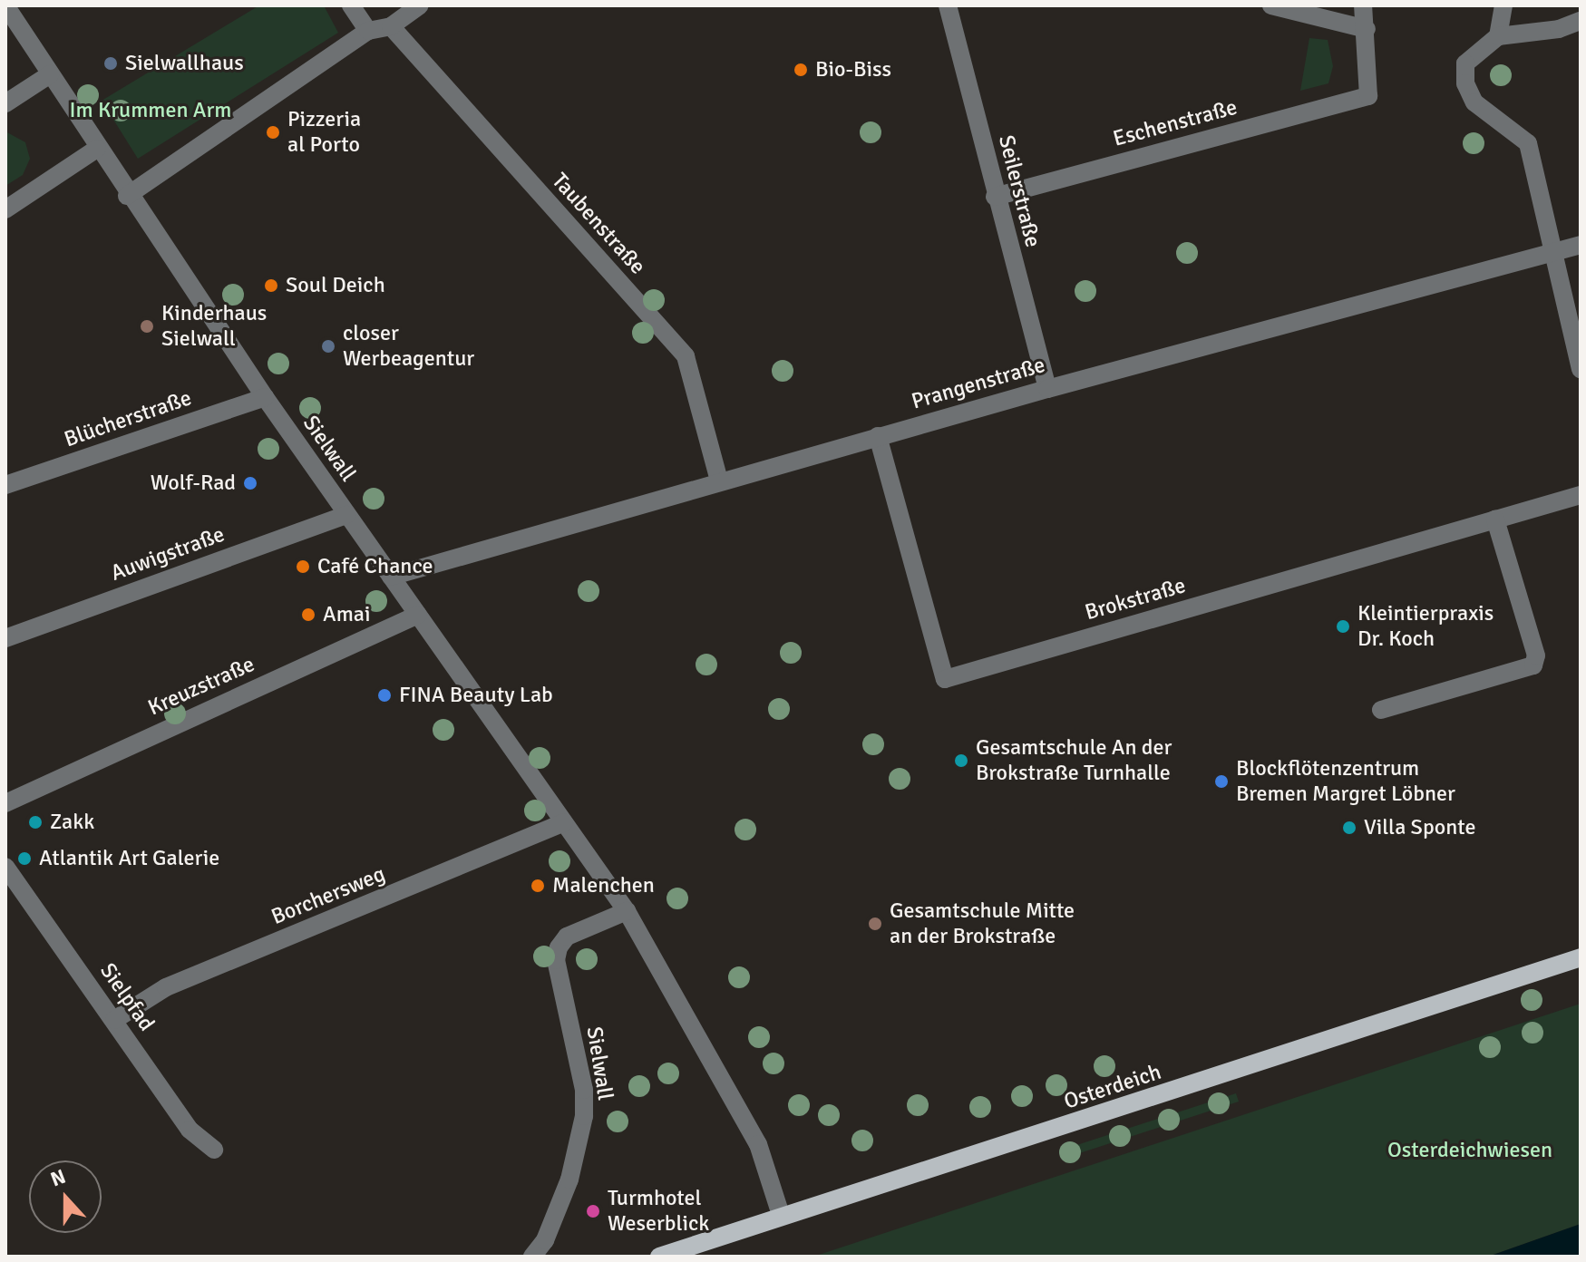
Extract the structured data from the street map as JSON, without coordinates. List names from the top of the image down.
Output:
{
  "streets": {
    "main road": ["Osterdeich"],
    "street": [
      "Eschenstraße",
      "Seilerstraße",
      "Taubenstraße",
      "Prangenstraße",
      "Blücherstraße",
      "Sielwall",
      "Auwigstraße",
      "Brokstraße",
      "Kreuzstraße",
      "Borchersweg",
      "Sielpfad"
    ]
  },
  "crossings": [
    ["Eschenstraße", "Seilerstraße"],
    ["Seilerstraße", "Prangenstraße"],
    ["Taubenstraße", "Prangenstraße"],
    ["Prangenstraße", "Sielwall"],
    ["Prangenstraße", "Brokstraße"],
    ["Blücherstraße", "Sielwall"],
    ["Sielwall", "Auwigstraße"],
    ["Sielwall", "Kreuzstraße"],
    ["Sielwall", "Borchersweg"],
    ["Sielwall", "Osterdeich"],
    ["Borchersweg", "Sielpfad"]
  ],
  "parks": ["Im Krummen Arm", "Osterdeichwiesen"],
  "places": [
    "Sielwallhaus",
    "Bio-Biss",
    "Pizzeria al Porto",
    "Soul Deich",
    "Kinderhaus Sielwall",
    "closer Werbeagentur",
    "Wolf-Rad",
    "Café Chance",
    "Amai",
    "Kleintierpraxis Dr. Koch",
    "FINA Beauty Lab",
    "Gesamtschule An der Brokstraße Turnhalle",
    "Blockflötenzentrum Bremen Margret Löbner",
    "Zakk",
    "Villa Sponte",
    "Atlantik Art Galerie",
    "Malenchen",
    "Gesamtschule Mitte an der Brokstraße",
    "Turmhotel Weserblick"
  ],
  "north": "top"
}
